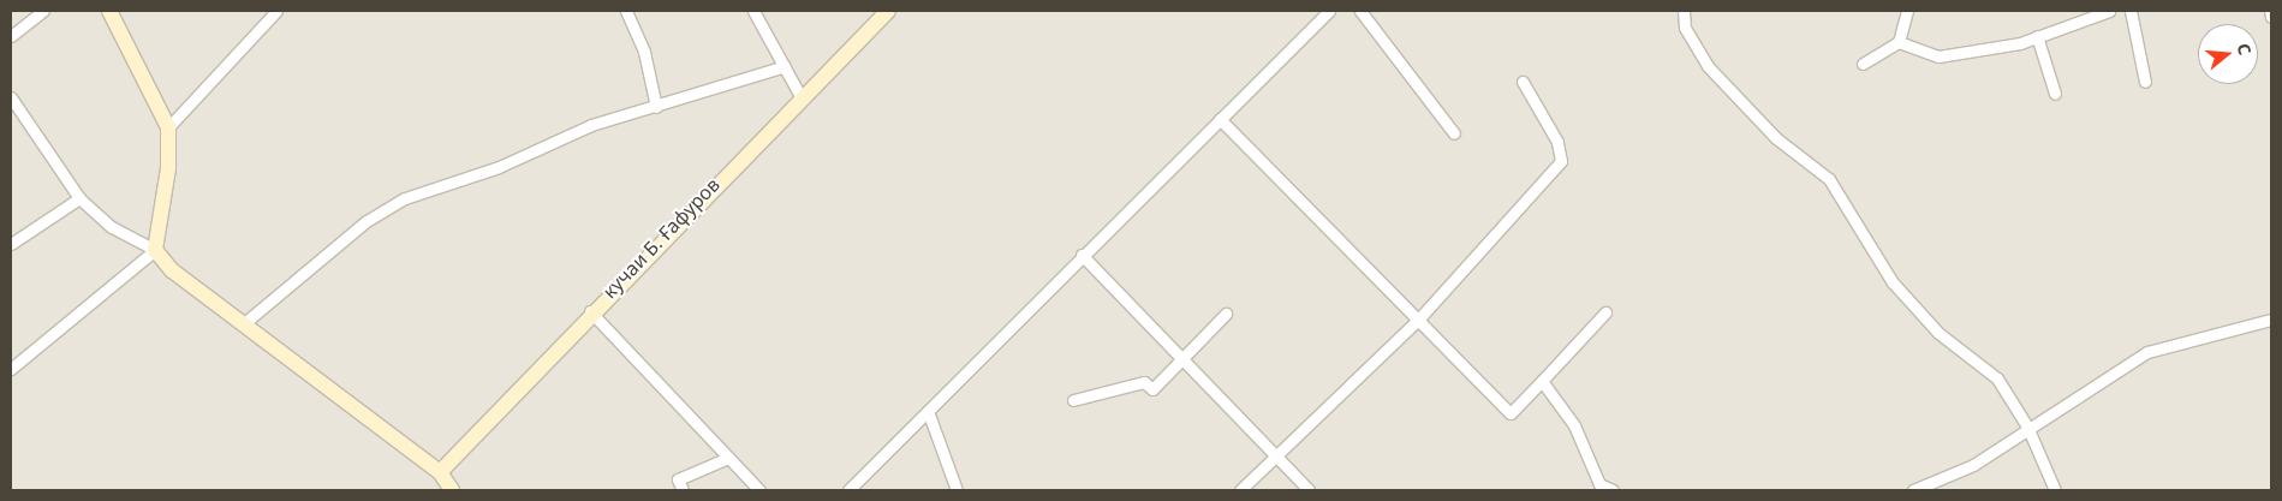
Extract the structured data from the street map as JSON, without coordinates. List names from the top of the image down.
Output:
{
  "streets": {
    "main road": ["кучаи Б. Ғафуров"]
  },
  "north": "right"
}
